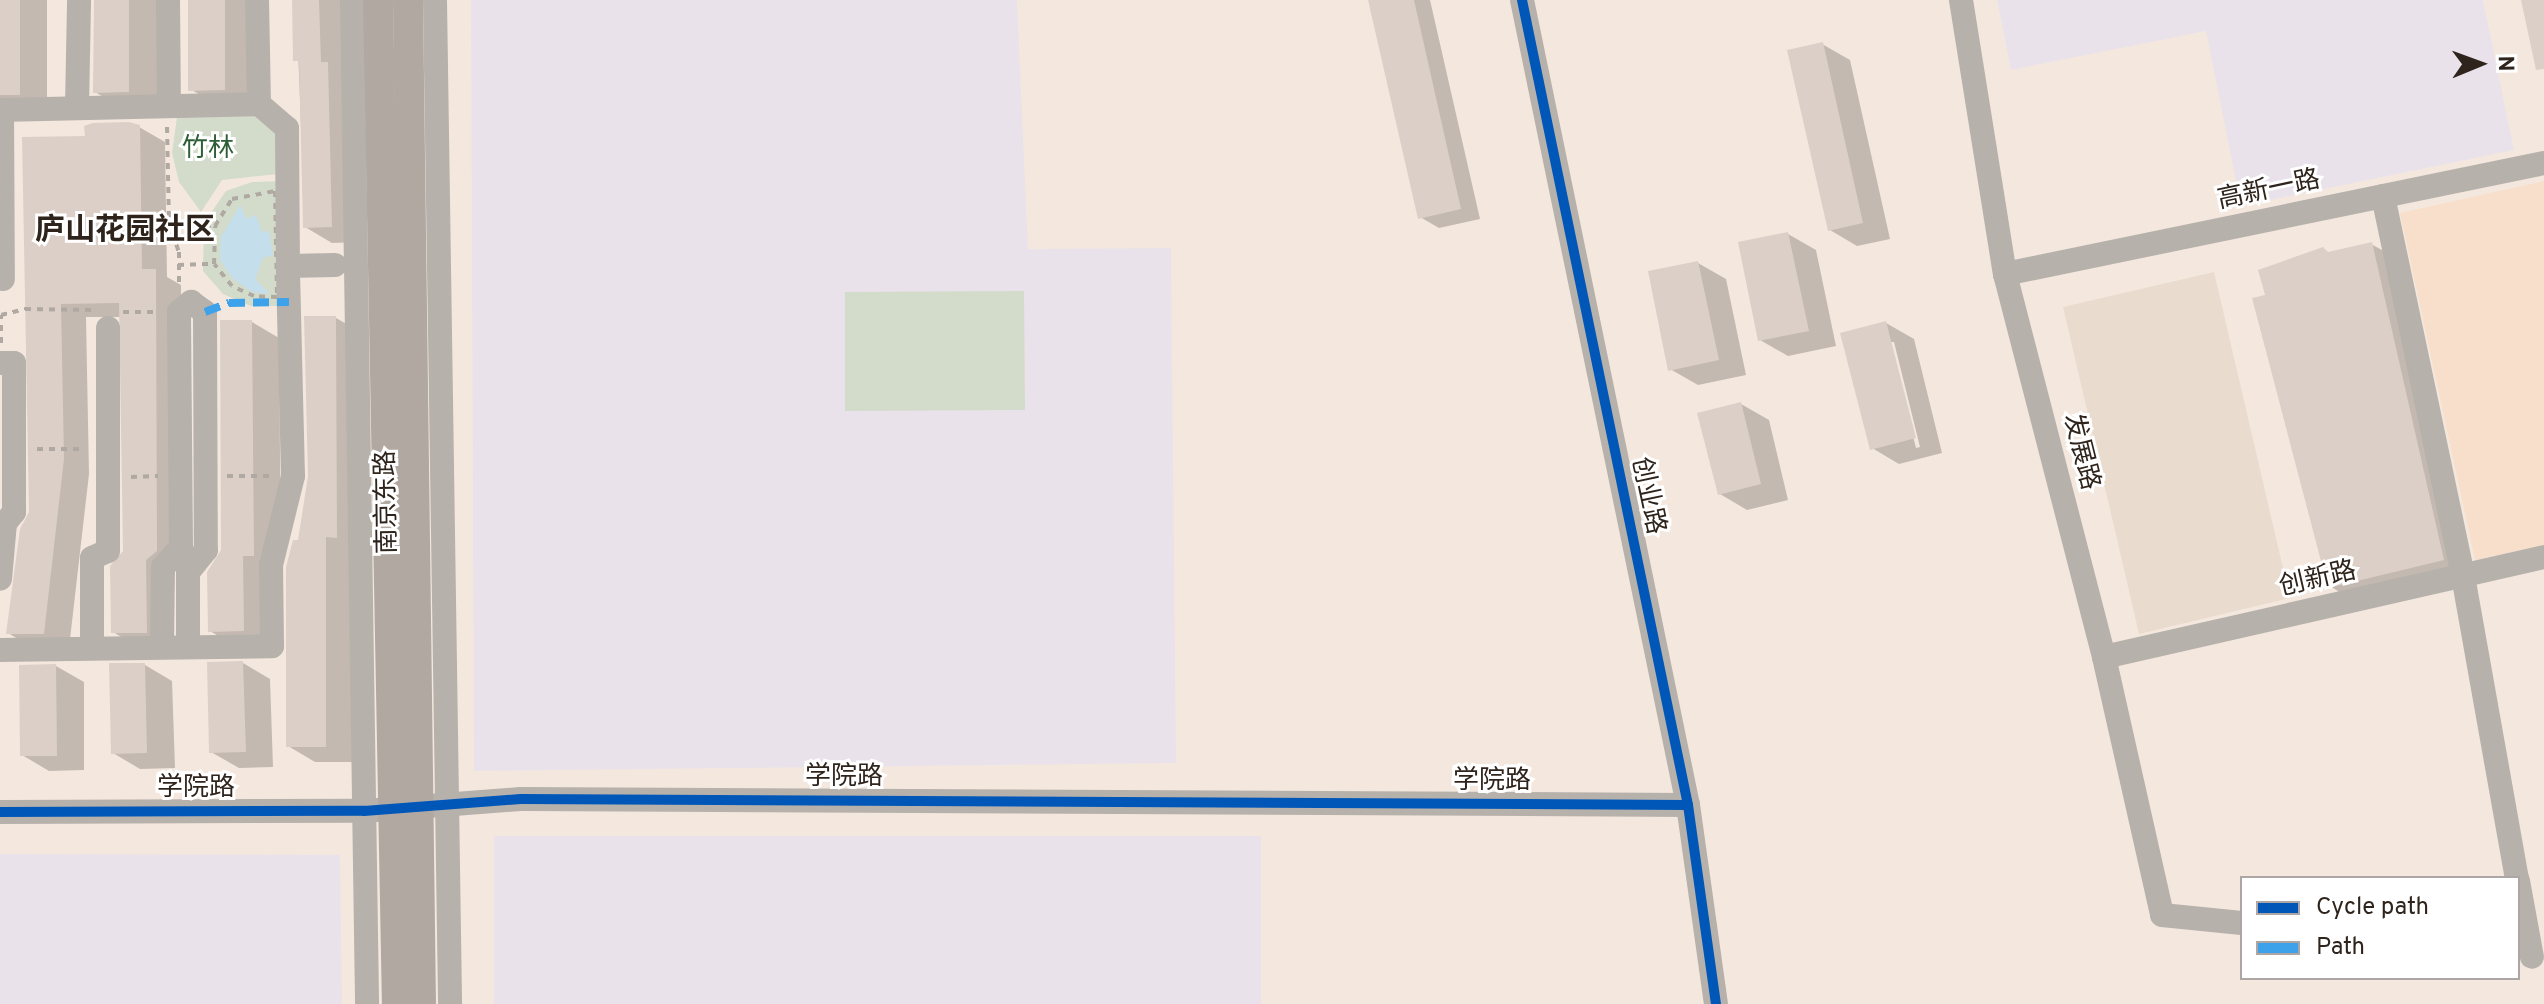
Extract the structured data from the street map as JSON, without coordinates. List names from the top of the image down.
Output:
{
  "streets": {
    "main road": ["南京东路"],
    "street": [
      "高新一路",
      "发展路",
      "创业路",
      "创新路",
      "学院路"
    ]
  },
  "crossings": [
    ["高新一路", "发展路"],
    ["发展路", "创新路"],
    ["创业路", "学院路"],
    ["南京东路", "学院路"]
  ],
  "districts": ["庐山花园社区"],
  "parks": ["竹林"],
  "legend": ["Cycle path", "Path"],
  "north": "right"
}
